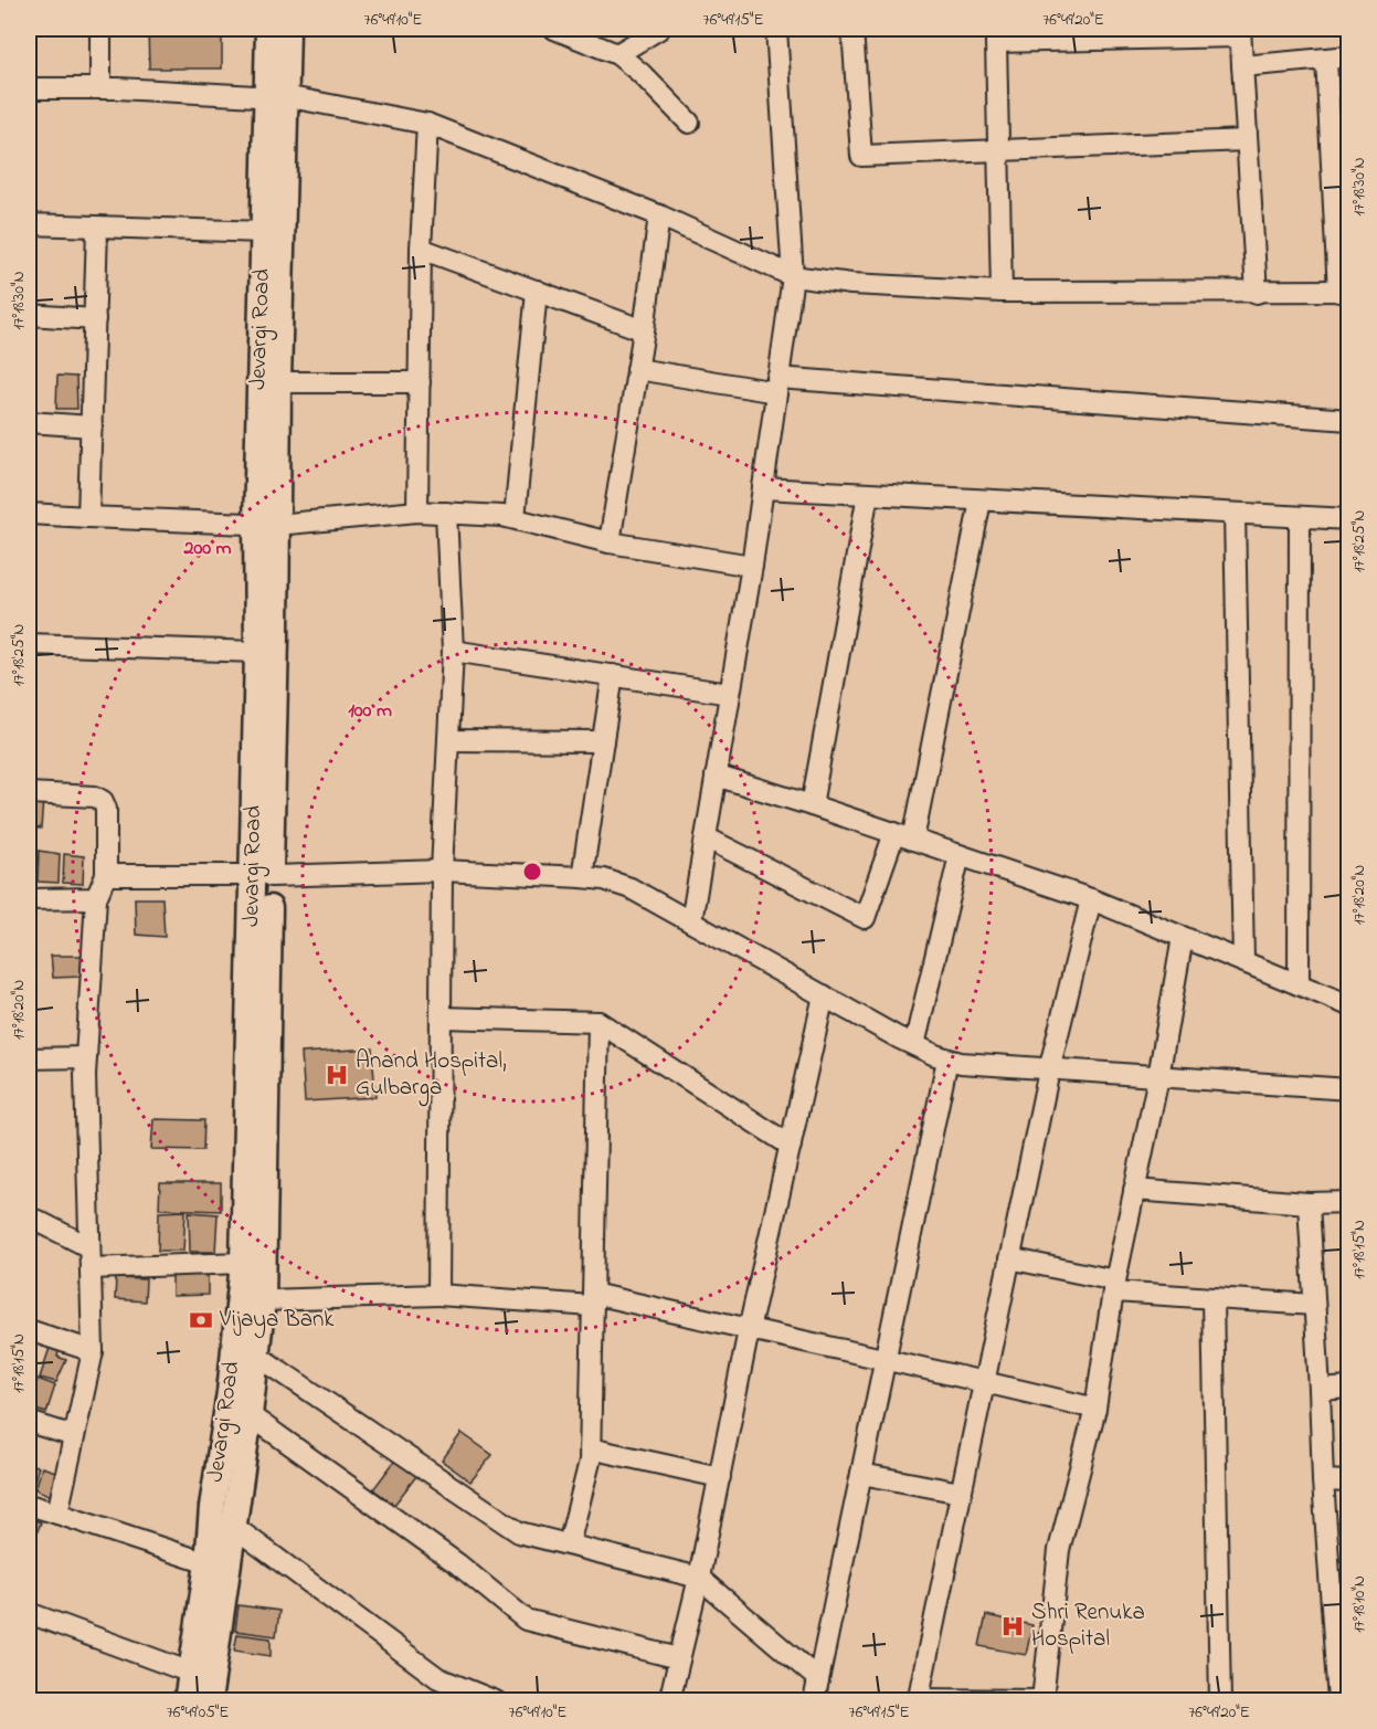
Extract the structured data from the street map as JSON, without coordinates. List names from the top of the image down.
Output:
{
  "streets": {
    "main road": ["Jevargi Road"]
  },
  "places": {
    "hospital": ["Anand Hospital, Gulbarga", "Shri Renuka Hospital"],
    "bank": ["Vijaya Bank"]
  },
  "coordinates": [
    "76°49'10\"E",
    "76°49'15\"E",
    "76°49'20\"E",
    "17°18'30\"N",
    "17°18'25\"N",
    "17°18'20\"N",
    "17°18'15\"N",
    "17°18'10\"N",
    "76°49'05\"E"
  ],
  "rings": ["200 m", "100 m"]
}
